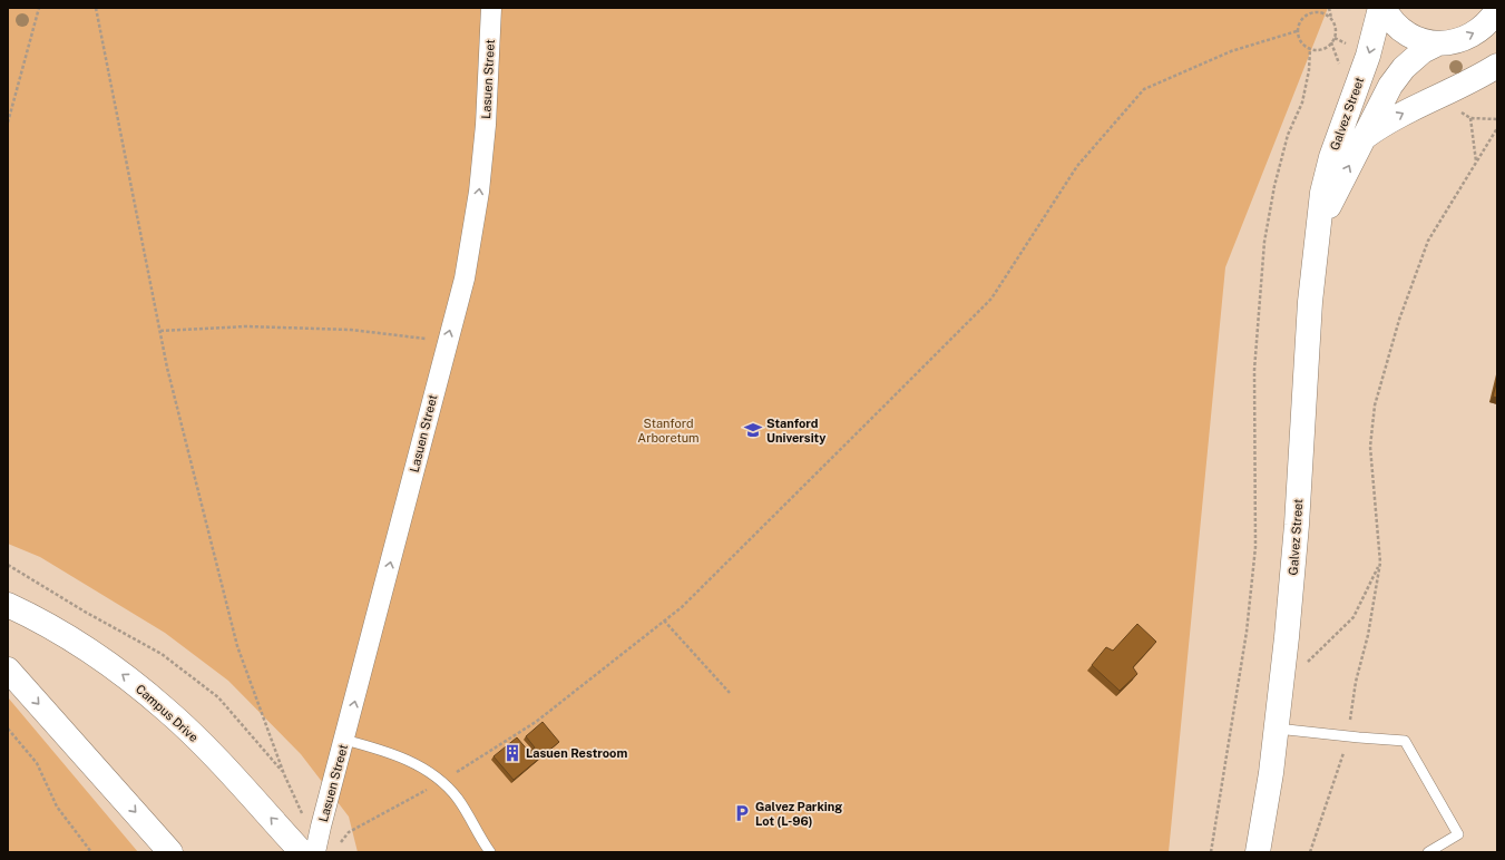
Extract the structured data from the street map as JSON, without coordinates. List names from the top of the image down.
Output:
{
  "streets": {
    "street": ["Lasuen Street", "Galvez Street", "Campus Drive"]
  },
  "crossings": [
    ["Lasuen Street", "Campus Drive"]
  ],
  "one_way": ["Lasuen Street"],
  "parks": ["Stanford Arboretum"],
  "places": {
    "school or university": ["Stanford University"],
    "building": ["Lasuen Restroom"],
    "parking": ["Galvez Parking Lot (L-96)"]
  }
}
